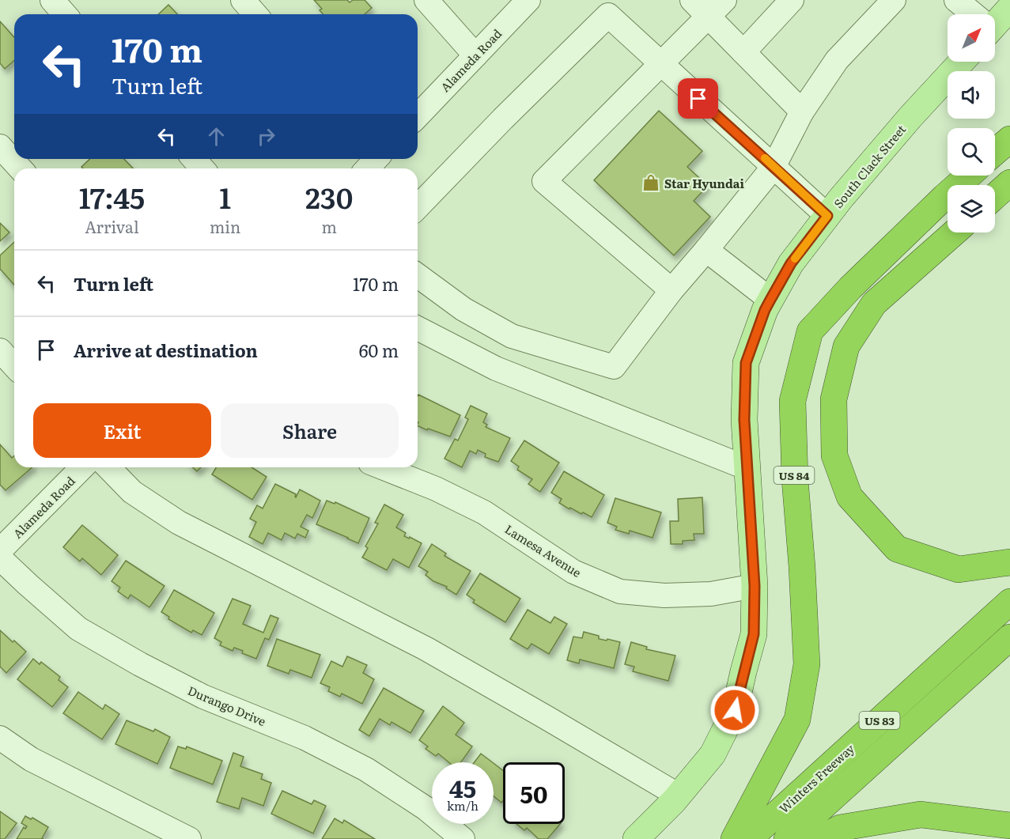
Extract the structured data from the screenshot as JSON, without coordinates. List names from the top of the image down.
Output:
{
  "streets": {
    "highway": ["US 84", "US 83", "Winters Freeway"],
    "main road": ["South Clack Street"],
    "street": ["Alameda Road", "Lamesa Avenue", "Durango Drive"]
  },
  "crossings": [
    ["South Clack Street", "Lamesa Avenue"]
  ],
  "places": {
    "shop": ["Star Hyundai"]
  },
  "north": "top right",
  "page": {
    "turn": ["170 m", "Turn left"],
    "eta": [
      "17:45",
      "Arrival",
      "1",
      "min",
      "230",
      "m"
    ],
    "list": [
      {
        "name": "Turn left",
        "value": "170 m"
      },
      {
        "name": "Arrive at destination",
        "value": "60 m"
      }
    ],
    "buttons": ["Exit", "Share"],
    "speed": "45 km/h",
    "limit": "50"
  }
}
